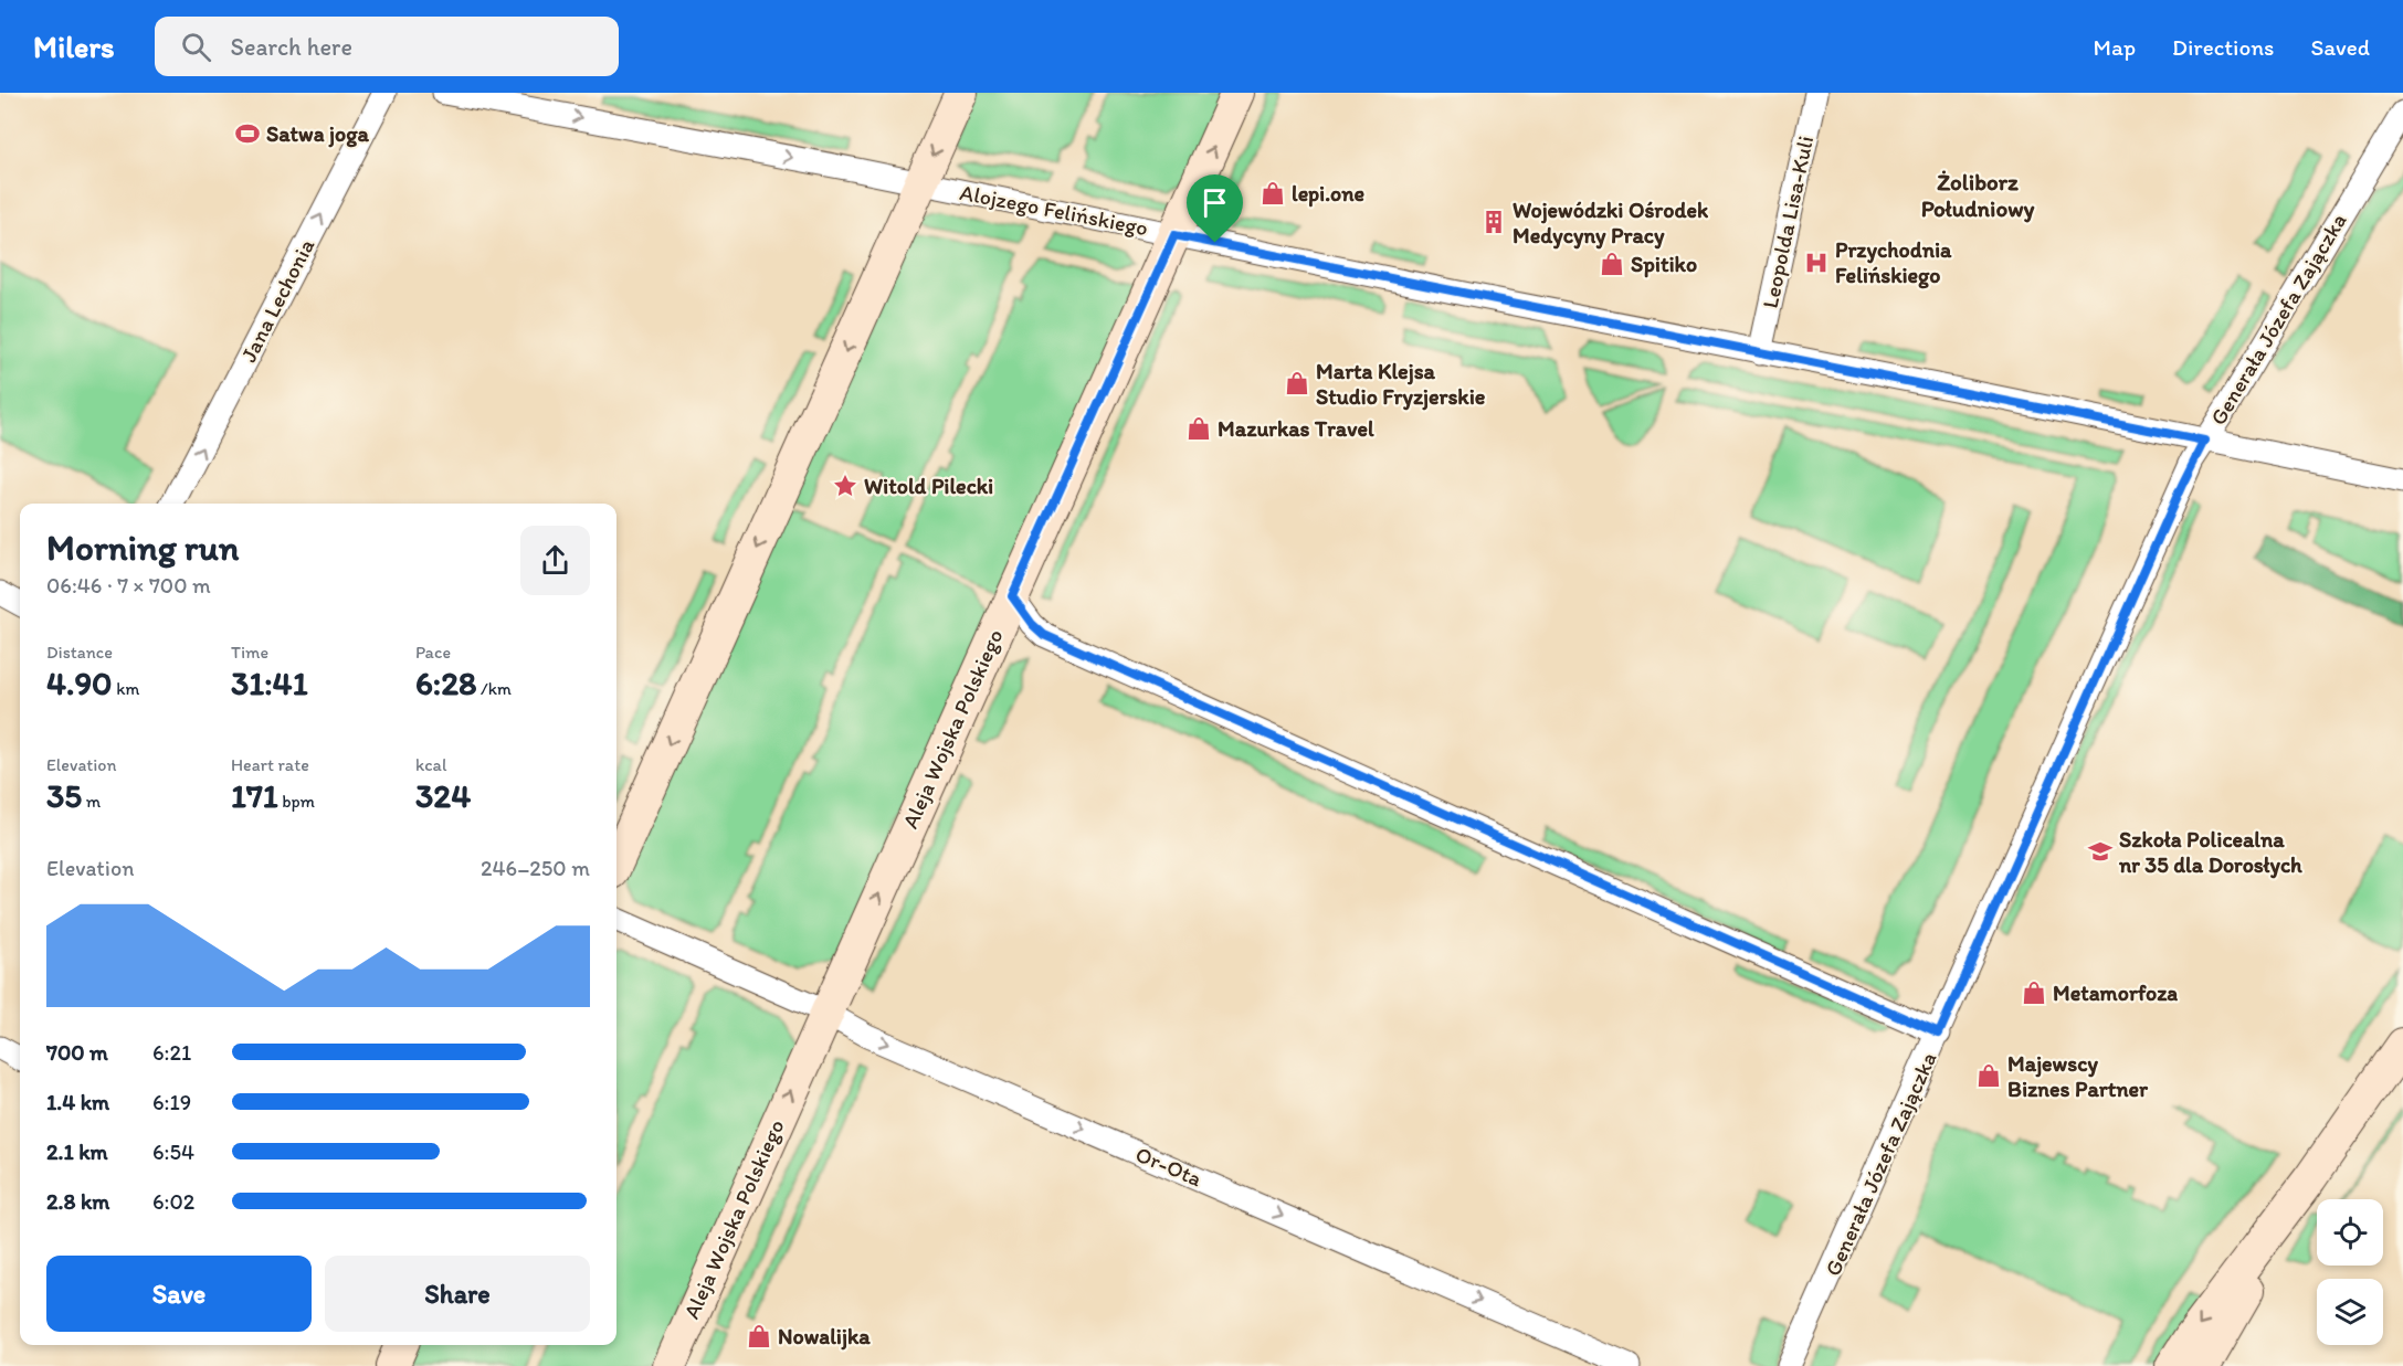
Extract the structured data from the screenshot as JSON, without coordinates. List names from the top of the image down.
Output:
{
  "streets": {
    "street": [
      "Alojzego Felińskiego",
      "Leopolda Lisa-Kuli",
      "Jana Lechonia",
      "Generała Józefa Zajączka",
      "Aleja Wojska Polskiego",
      "Or-Ota"
    ]
  },
  "crossings": [
    ["Alojzego Felińskiego", "Leopolda Lisa-Kuli"],
    ["Alojzego Felińskiego", "Generała Józefa Zajączka"],
    ["Alojzego Felińskiego", "Aleja Wojska Polskiego"],
    ["Aleja Wojska Polskiego", "Or-Ota"]
  ],
  "one_way": ["Jana Lechonia", "Or-Ota"],
  "districts": ["Żoliborz Południowy"],
  "places": {
    "sports": ["Satwa joga"],
    "shop": [
      "lepi.one",
      "Spitiko",
      "Marta Klejsa Studio Fryzjerskie",
      "Mazurkas Travel",
      "Metamorfoza",
      "Majewscy Biznes Partner",
      "Nowalijka"
    ],
    "building": ["Wojewódzki Ośrodek Medycyny Pracy"],
    "hospital": ["Przychodnia Felińskiego"],
    "place": ["Witold Pilecki"],
    "school or university": ["Szkoła Policealna nr 35 dla Dorosłych"]
  },
  "page": {
    "header": "Milers",
    "search": "Search here",
    "nav": ["Map", "Directions", "Saved"],
    "heading": ["Morning run", "06:46 · 7 × 700 m"],
    "stats": [
      ["Distance", "4.90 km"],
      ["Time", "31:41"],
      ["Pace", "6:28 /km"],
      ["Elevation", "35 m"],
      ["Heart rate", "171 bpm"],
      ["kcal", "324"]
    ],
    "chart": ["Elevation", "246–250 m"],
    "list": [
      {
        "name": "700 m",
        "note": "6:21"
      },
      {
        "name": "1.4 km",
        "note": "6:19"
      },
      {
        "name": "2.1 km",
        "note": "6:54"
      },
      {
        "name": "2.8 km",
        "note": "6:02"
      }
    ],
    "buttons": ["Save", "Share"]
  }
}
